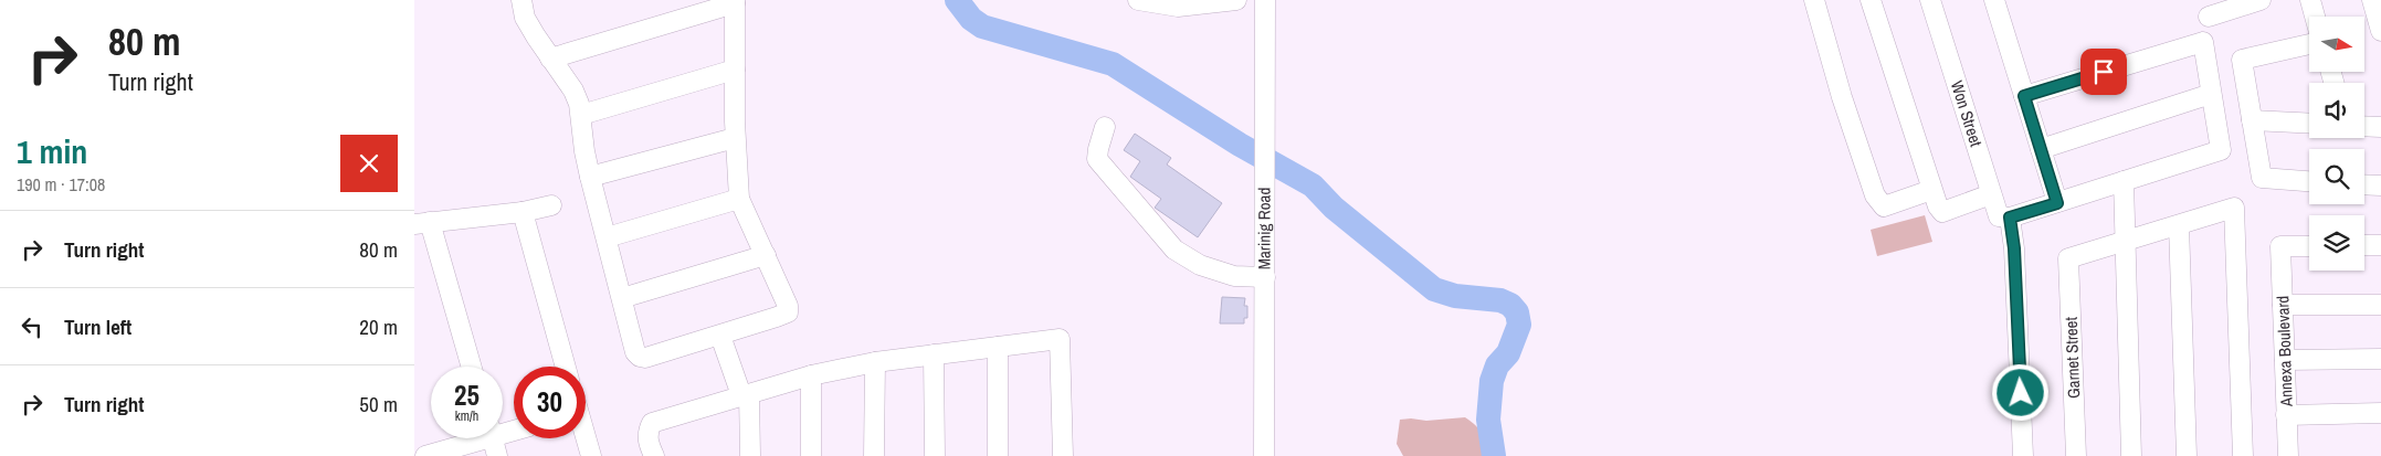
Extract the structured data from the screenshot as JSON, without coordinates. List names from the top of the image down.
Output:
{
  "streets": {
    "street": [
      "Won Street",
      "Marinig Road",
      "Annexa Boulevard",
      "Garnet Street"
    ]
  },
  "north": "right",
  "page": {
    "turn": ["80 m", "Turn right"],
    "heading": ["1 min", "190 m · 17:08"],
    "list": [
      {
        "name": "Turn right",
        "value": "80 m"
      },
      {
        "name": "Turn left",
        "value": "20 m"
      },
      {
        "name": "Turn right",
        "value": "50 m"
      }
    ],
    "speed": "25 km/h",
    "limit": "30"
  }
}
